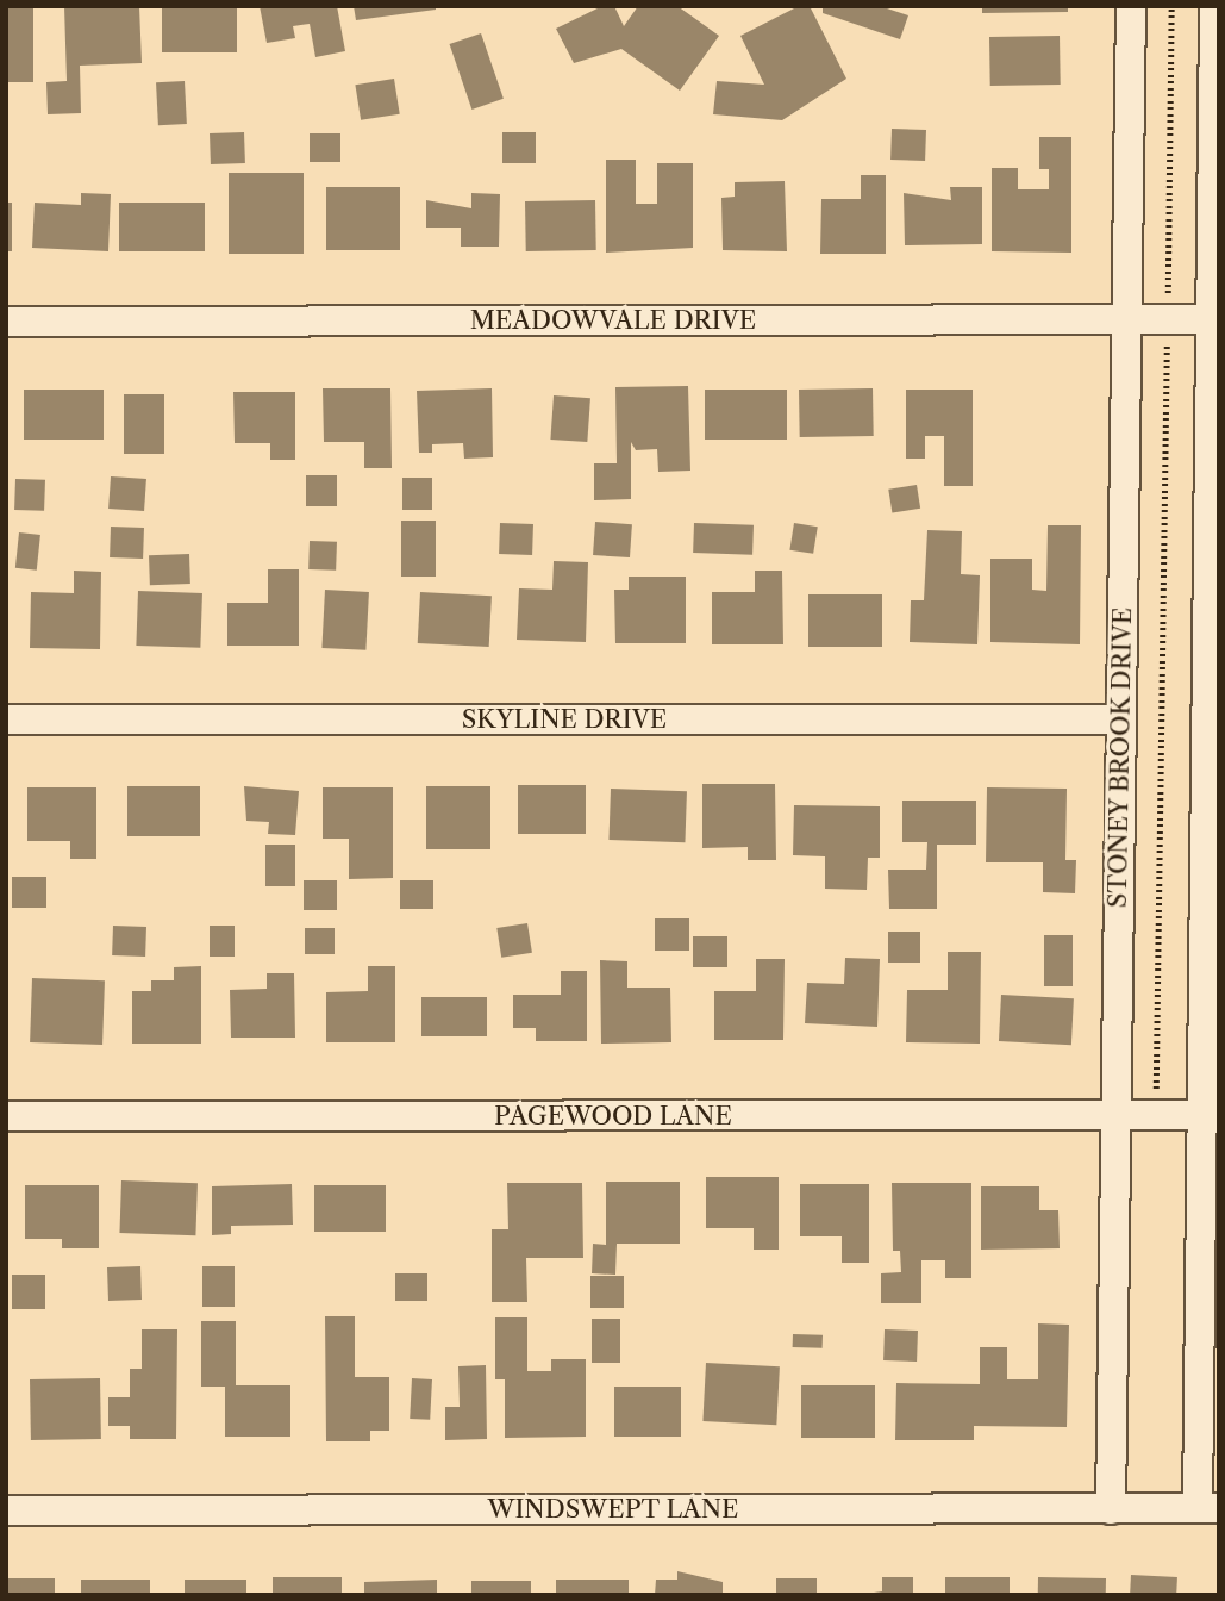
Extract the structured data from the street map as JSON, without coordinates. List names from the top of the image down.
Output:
{
  "streets": {
    "street": [
      "MEADOWVALE DRIVE",
      "SKYLINE DRIVE",
      "STONEY BROOK DRIVE",
      "PAGEWOOD LANE",
      "WINDSWEPT LANE"
    ]
  },
  "crossings": [
    ["MEADOWVALE DRIVE", "STONEY BROOK DRIVE"],
    ["SKYLINE DRIVE", "STONEY BROOK DRIVE"],
    ["STONEY BROOK DRIVE", "PAGEWOOD LANE"],
    ["STONEY BROOK DRIVE", "WINDSWEPT LANE"]
  ]
}
